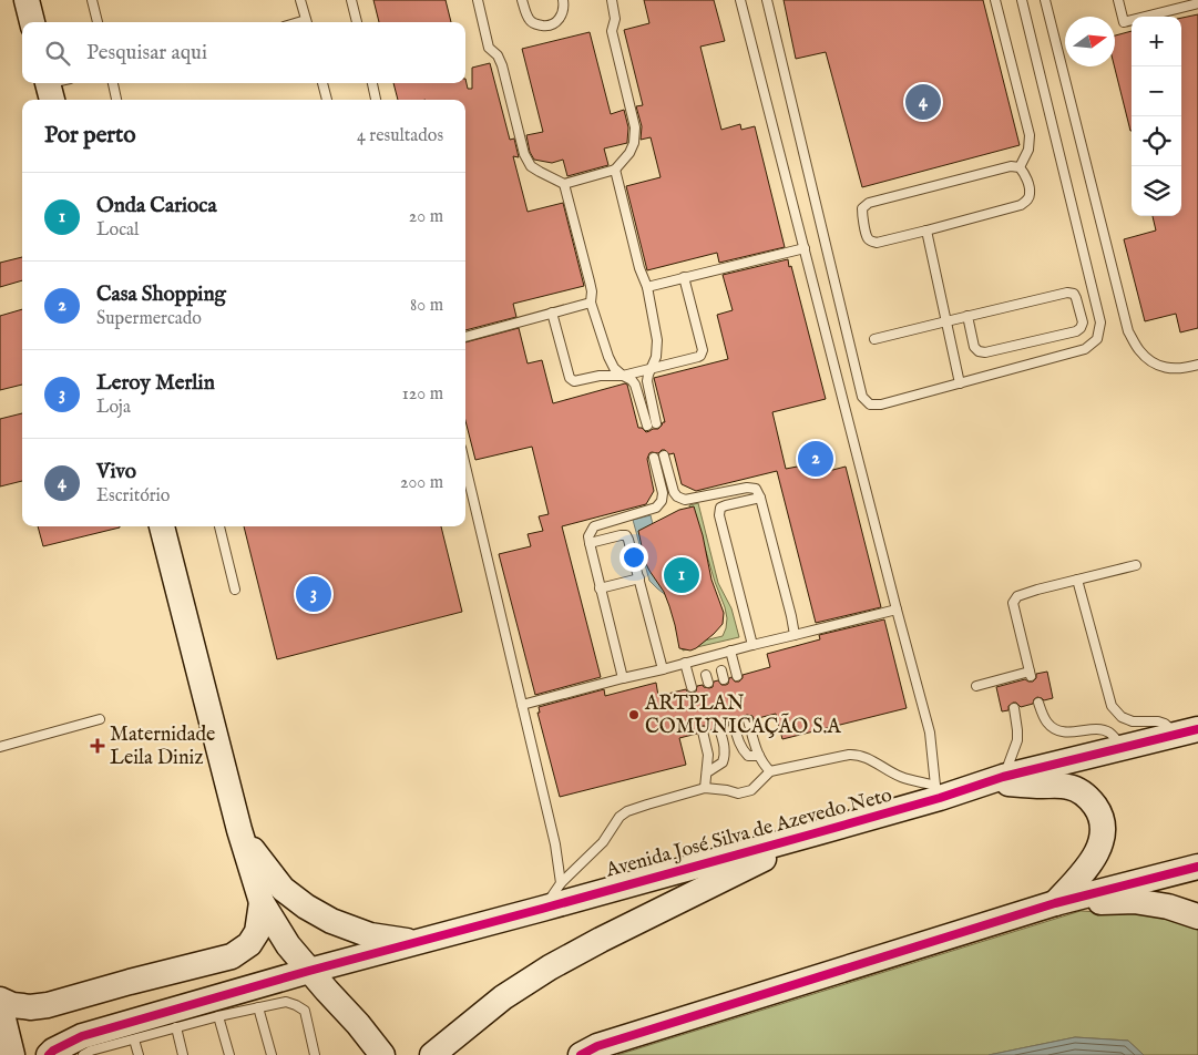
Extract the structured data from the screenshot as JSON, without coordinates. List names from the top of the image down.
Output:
{
  "streets": {
    "street": ["Avenida José Silva de Azevedo Neto"]
  },
  "places": {
    "other": ["ARTPLAN COMUNICAÇÃO S.A"],
    "health": ["Maternidade Leila Diniz"]
  },
  "north": "right",
  "page": {
    "map_buttons": ["+", "−"],
    "search": "Pesquisar aqui",
    "pins": [
      "4",
      "2",
      "1",
      "3"
    ],
    "heading": ["Por perto", "4 resultados"],
    "list": [
      {
        "mark": "1",
        "name": "Onda Carioca",
        "note": "Local",
        "value": "20 m"
      },
      {
        "mark": "2",
        "name": "Casa Shopping",
        "note": "Supermercado",
        "value": "80 m"
      },
      {
        "mark": "3",
        "name": "Leroy Merlin",
        "note": "Loja",
        "value": "120 m"
      },
      {
        "mark": "4",
        "name": "Vivo",
        "note": "Escritório",
        "value": "200 m"
      }
    ]
  }
}
